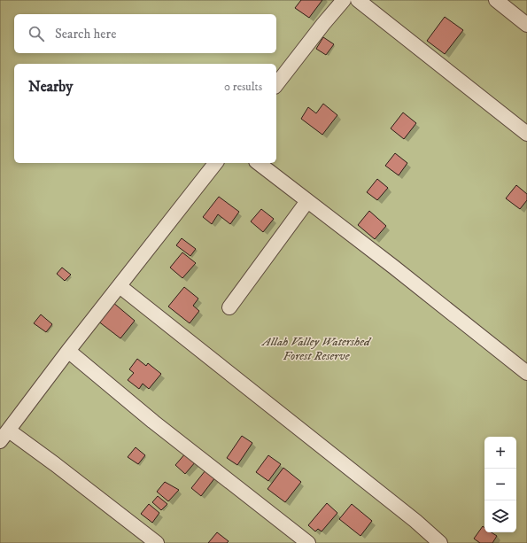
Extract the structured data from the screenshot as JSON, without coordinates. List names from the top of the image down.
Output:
{
  "parks": ["Allah Valley Watershed Forest Reserve"],
  "page": {
    "search": "Search here",
    "heading": ["Nearby", "0 results"],
    "map_buttons": ["+", "−"]
  }
}
